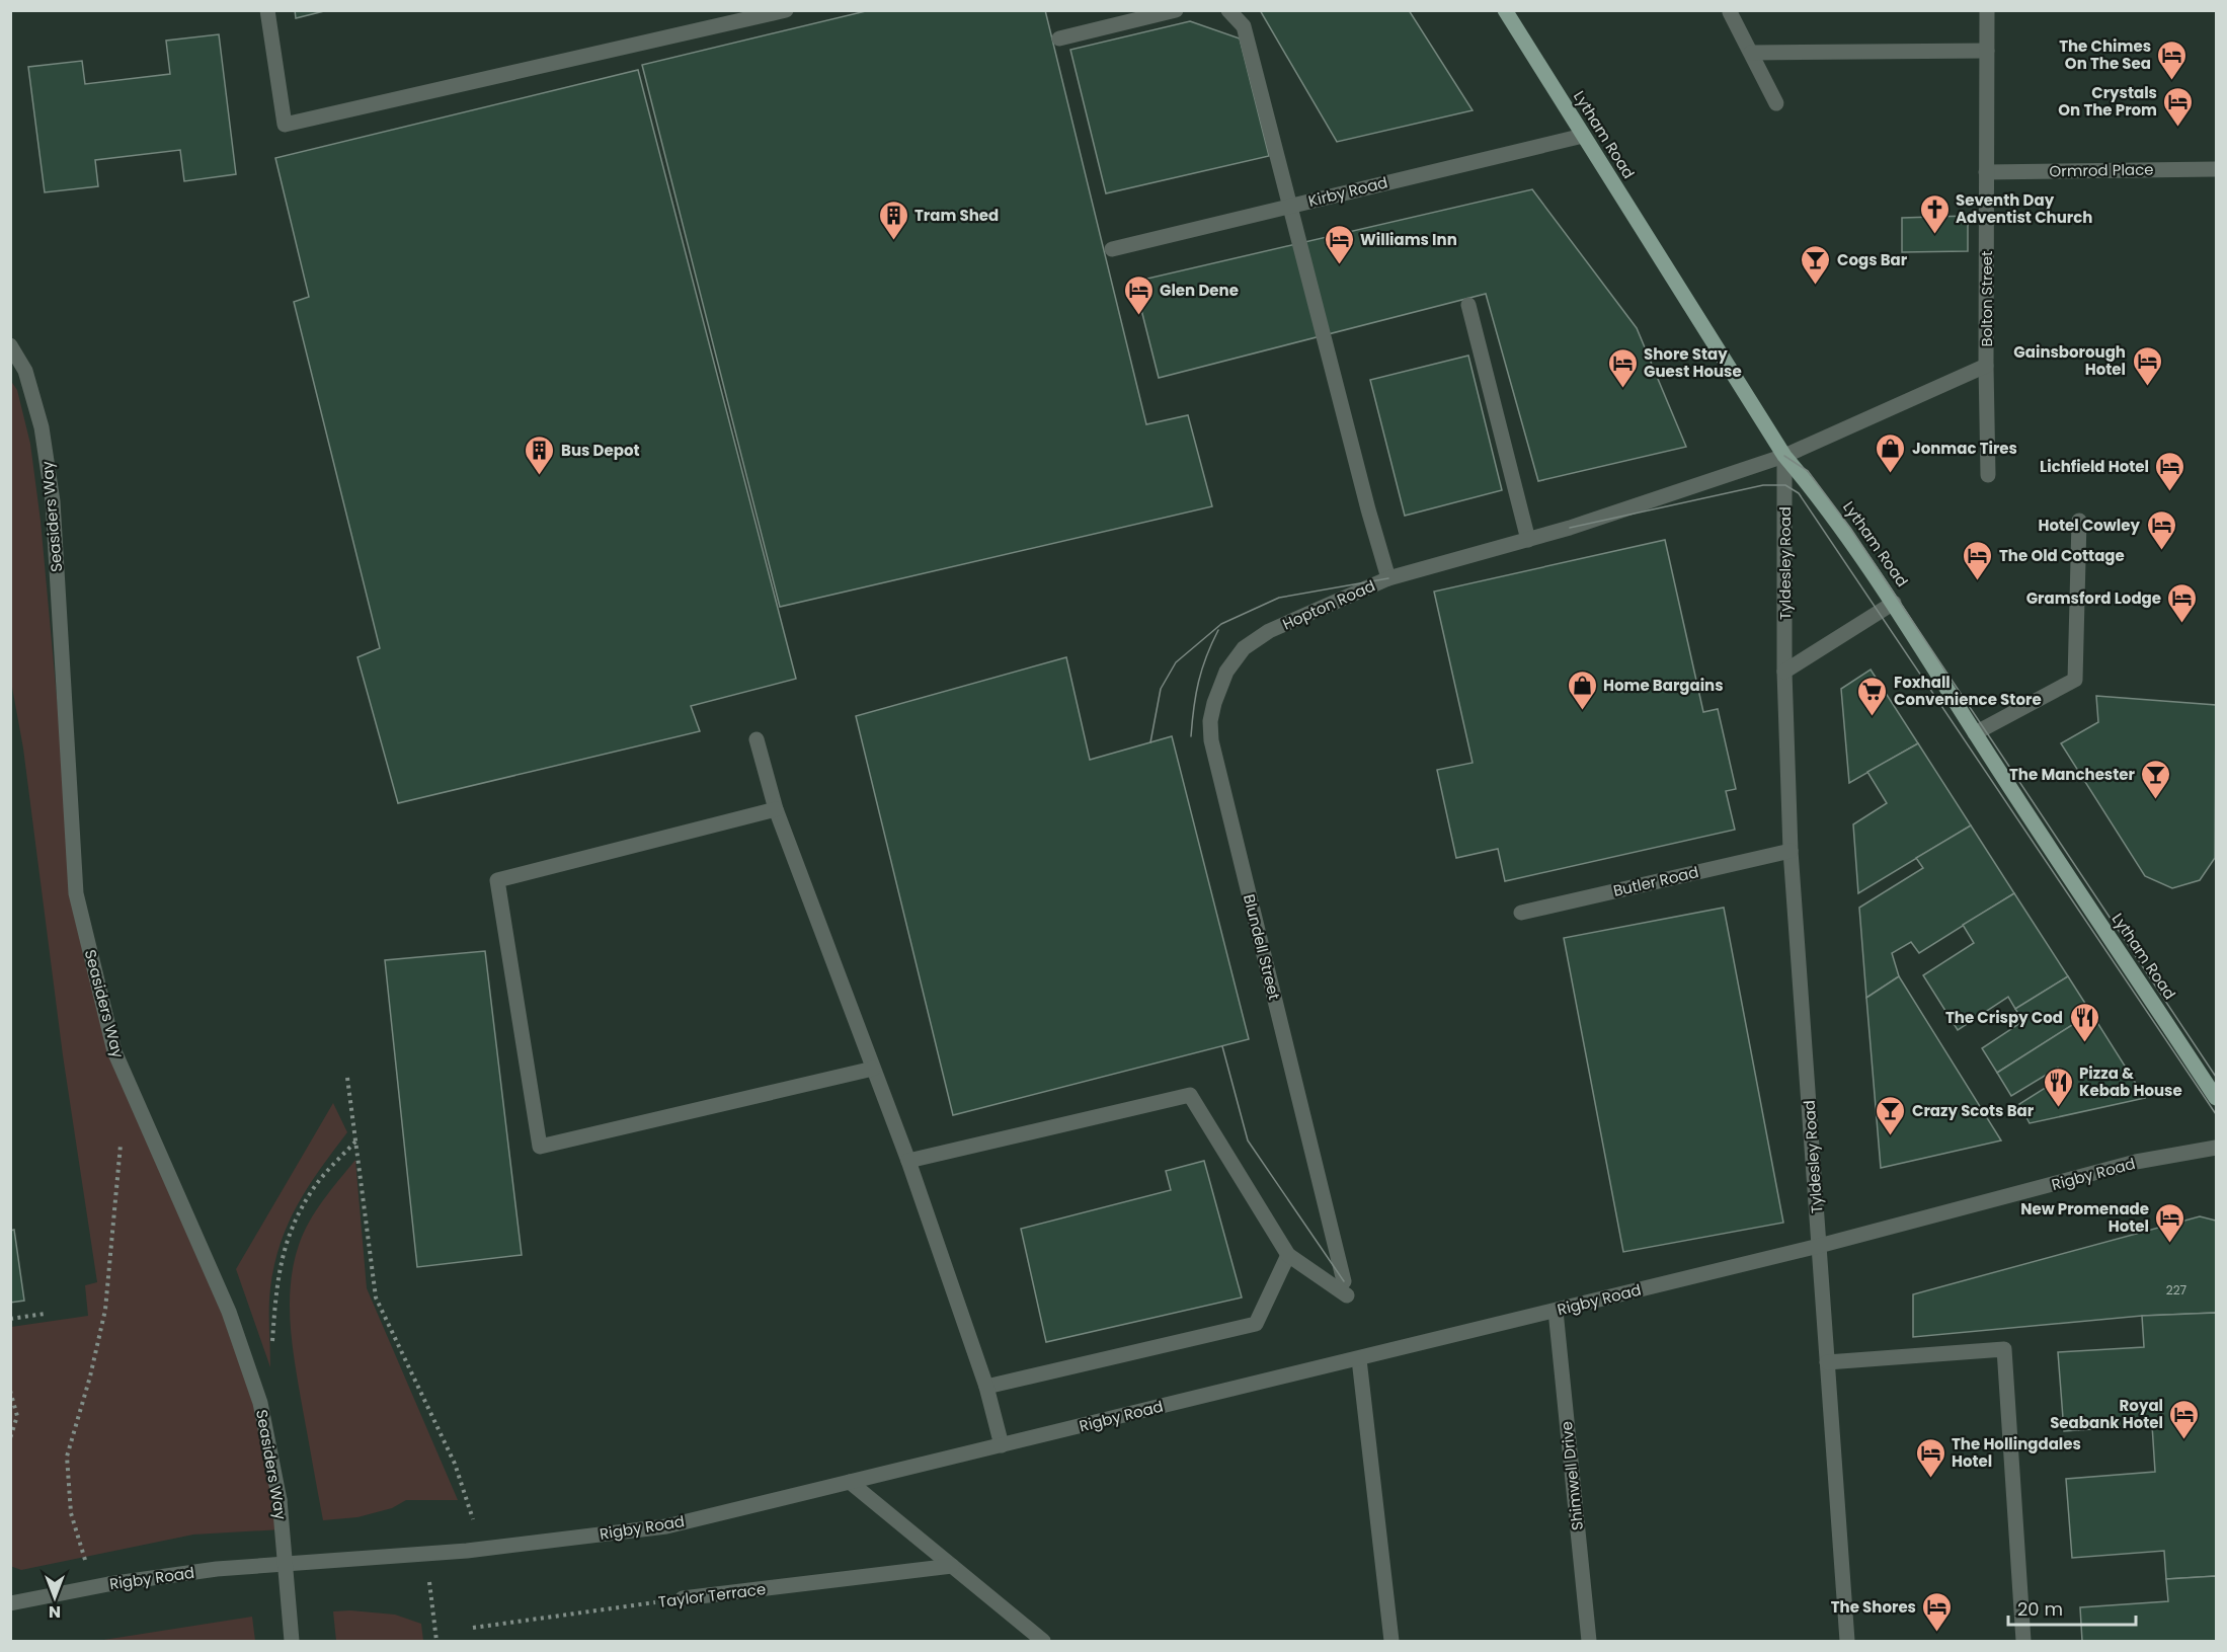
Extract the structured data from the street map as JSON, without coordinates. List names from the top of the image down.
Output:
{
  "streets": {
    "main road": ["Lytham Road"],
    "street": [
      "Ormrod Place",
      "Kirby Road",
      "Bolton Street",
      "Seasiders Way",
      "Tyldesley Road",
      "Hopton Road",
      "Butler Road",
      "Blundell Street",
      "Rigby Road",
      "Shimwell Drive",
      "Taylor Terrace"
    ]
  },
  "crossings": [
    ["Lytham Road", "Kirby Road"],
    ["Lytham Road", "Bolton Street"],
    ["Lytham Road", "Tyldesley Road"],
    ["Ormrod Place", "Bolton Street"],
    ["Bolton Street", "Tyldesley Road"],
    ["Bolton Street", "Hopton Road"],
    ["Tyldesley Road", "Butler Road"],
    ["Tyldesley Road", "Rigby Road"],
    ["Hopton Road", "Blundell Street"],
    ["Rigby Road", "Shimwell Drive"]
  ],
  "places": {
    "hotel": [
      "The Chimes On The Sea",
      "Crystals On The Prom",
      "Williams Inn",
      "Glen Dene",
      "Gainsborough Hotel",
      "Shore Stay Guest House",
      "Lichfield Hotel",
      "Hotel Cowley",
      "The Old Cottage",
      "Gramsford Lodge",
      "New Promenade Hotel",
      "Royal Seabank Hotel",
      "The Hollingdales Hotel",
      "The Shores"
    ],
    "church": ["Seventh Day Adventist Church"],
    "building": ["Tram Shed", "Bus Depot"],
    "bar": ["Cogs Bar", "The Manchester", "Crazy Scots Bar"],
    "shop": ["Jonmac Tires", "Home Bargains"],
    "supermarket": ["Foxhall Convenience Store"],
    "restaurant": ["The Crispy Cod", "Pizza & Kebab House"]
  },
  "house_numbers": ["227"],
  "scale_bar": "20 m",
  "north": "bottom"
}
